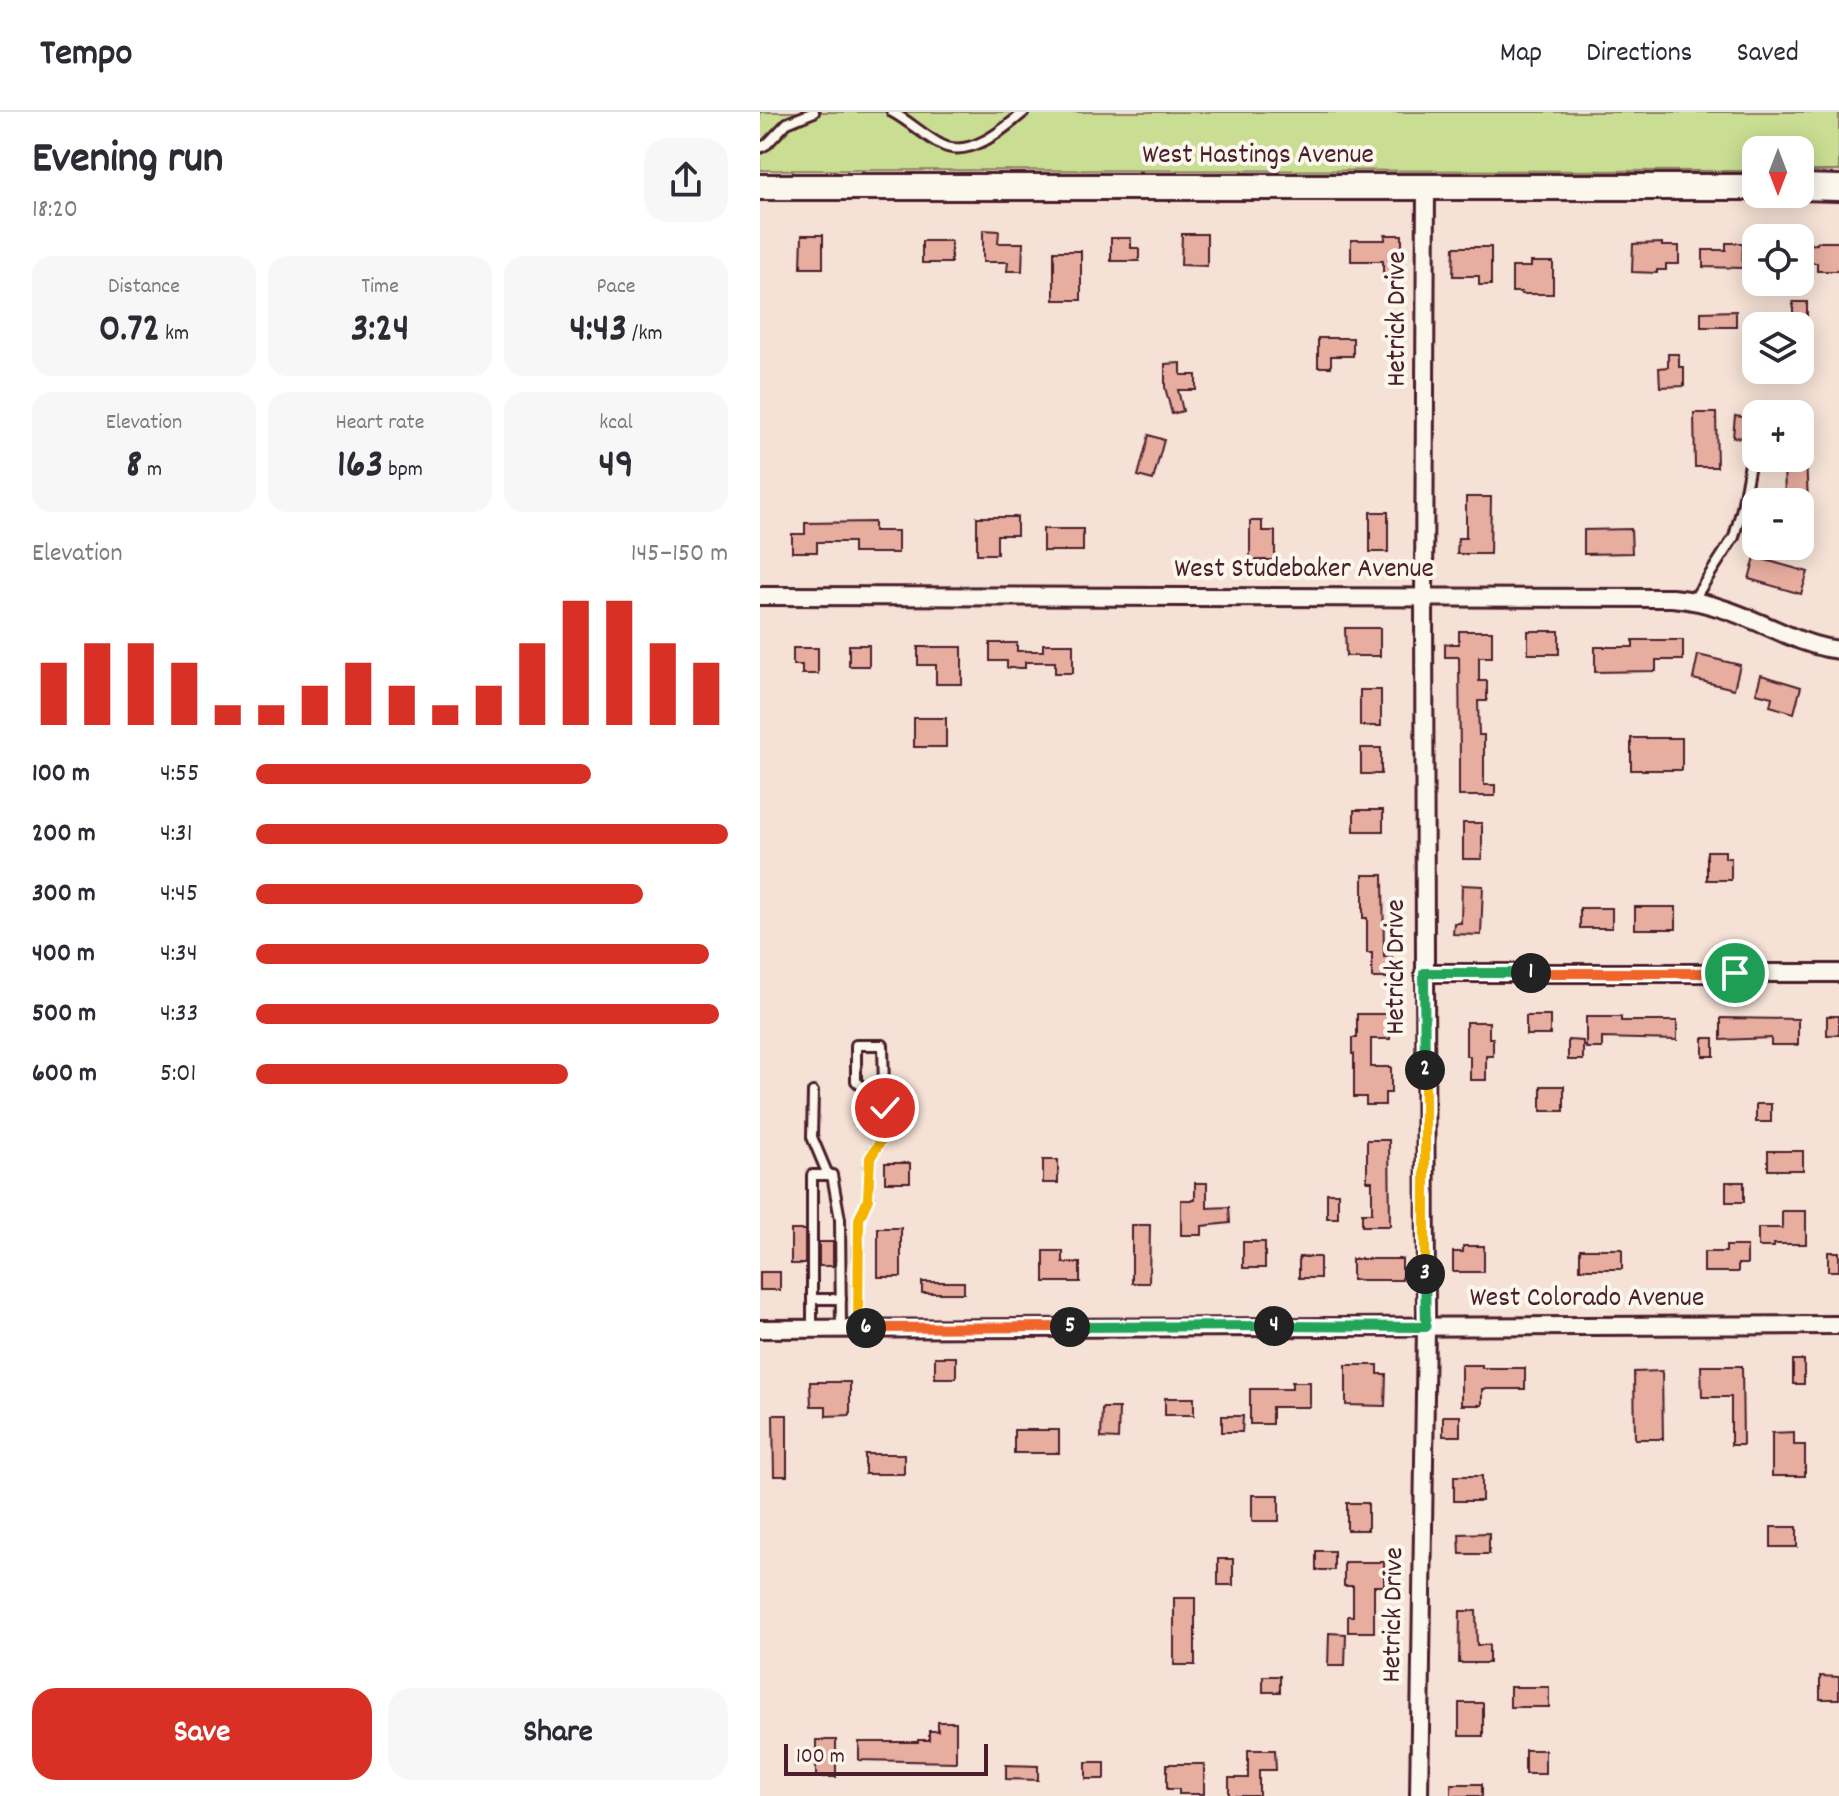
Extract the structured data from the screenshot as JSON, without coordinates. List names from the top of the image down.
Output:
{
  "streets": {
    "main road": ["West Hastings Avenue"],
    "street": ["Hetrick Drive", "West Studebaker Avenue", "West Colorado Avenue"]
  },
  "crossings": [
    ["West Hastings Avenue", "Hetrick Drive"],
    ["Hetrick Drive", "West Studebaker Avenue"],
    ["Hetrick Drive", "West Colorado Avenue"]
  ],
  "scale_bar": "100 m",
  "north": "bottom",
  "page": {
    "header": "Tempo",
    "nav": ["Map", "Directions", "Saved"],
    "heading": ["Evening run", "18:20"],
    "map_buttons": ["+", "−"],
    "stats": [
      ["Distance", "0.72 km"],
      ["Time", "3:24"],
      ["Pace", "4:43 /km"],
      ["Elevation", "8 m"],
      ["Heart rate", "163 bpm"],
      ["kcal", "49"]
    ],
    "chart": ["Elevation", "145–150 m"],
    "list": [
      {
        "name": "100 m",
        "note": "4:55"
      },
      {
        "name": "200 m",
        "note": "4:31"
      },
      {
        "name": "300 m",
        "note": "4:45"
      },
      {
        "name": "400 m",
        "note": "4:34"
      },
      {
        "name": "500 m",
        "note": "4:33"
      },
      {
        "name": "600 m",
        "note": "5:01"
      }
    ],
    "pins": [
      "1",
      "2",
      "3",
      "4",
      "5",
      "6"
    ],
    "buttons": ["Save", "Share"],
    "scale": "100 m"
  }
}
